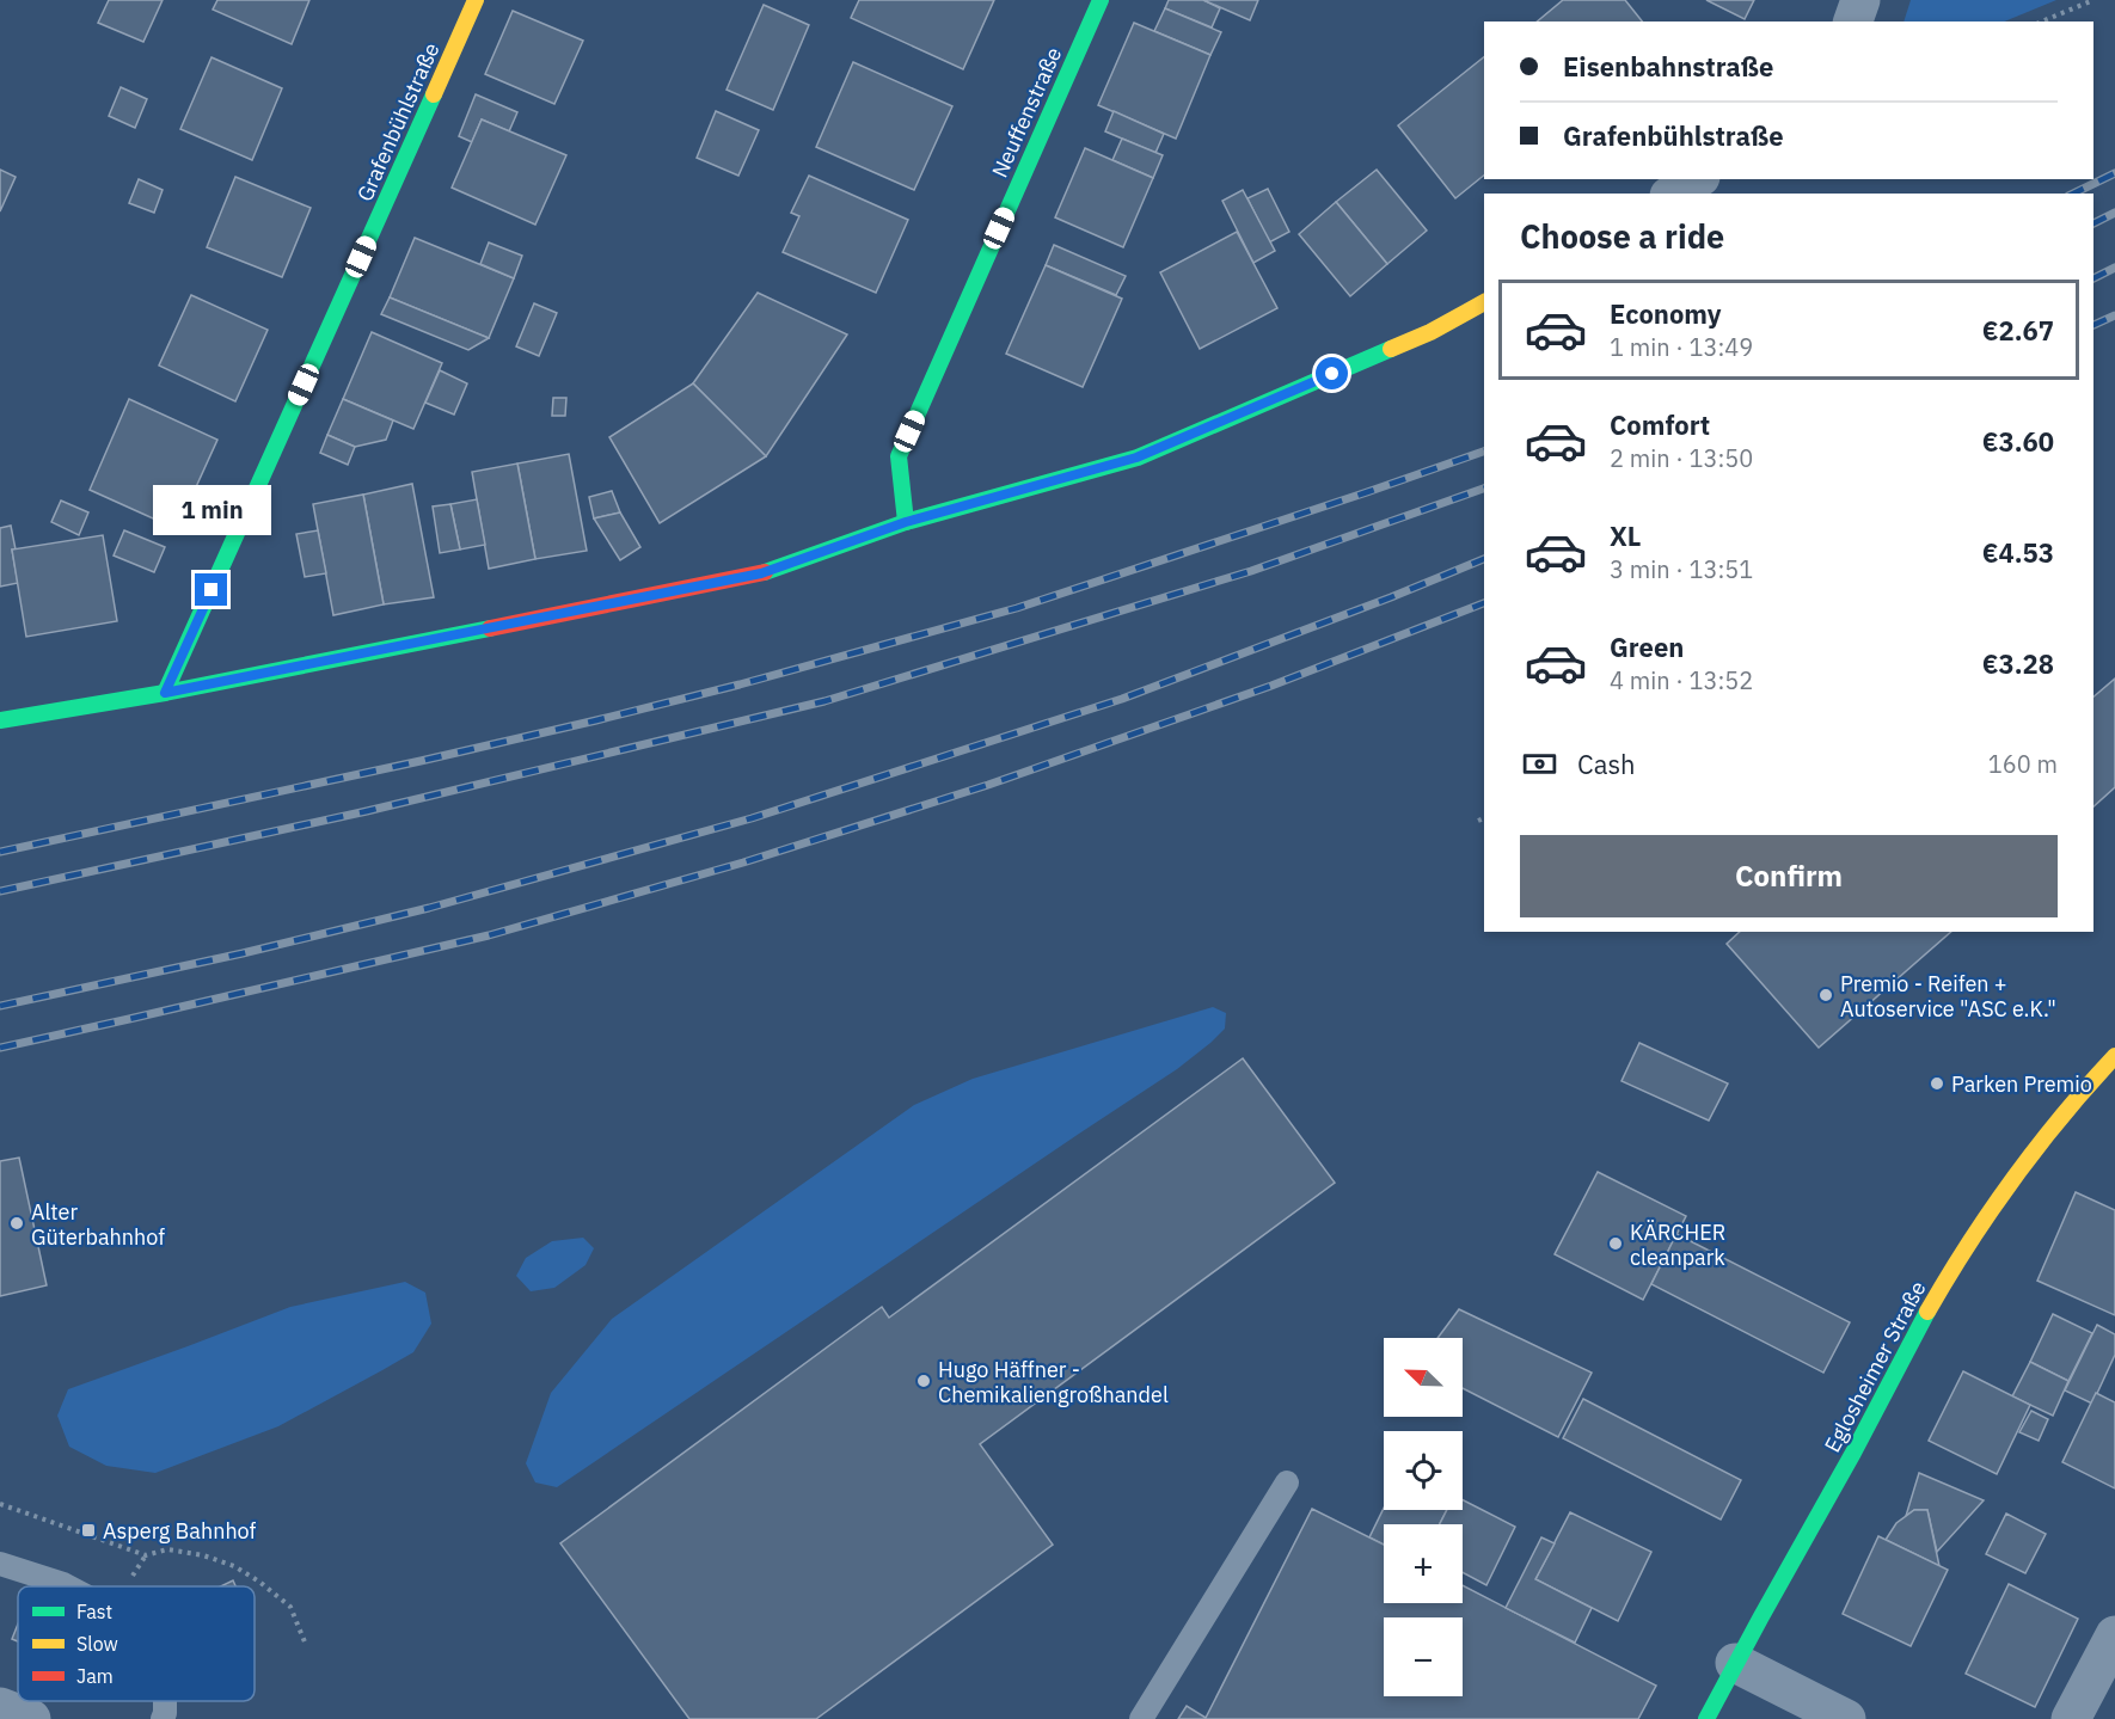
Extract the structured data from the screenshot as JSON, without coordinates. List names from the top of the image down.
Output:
{
  "streets": {
    "street": ["Neuffenstraße", "Grafenbühlstraße", "Eglosheimer Straße"]
  },
  "places": {
    "other": [
      "Premio - Reifen + Autoservice \"ASC e.K.\"",
      "Parken Premio",
      "Alter Güterbahnhof",
      "KÄRCHER cleanpark",
      "Hugo Häffner - Chemikaliengroßhandel"
    ],
    "transit": ["Asperg Bahnhof"]
  },
  "legend": ["Fast", "Slow", "Jam"],
  "north": "top left",
  "page": {
    "banner": ["Eisenbahnstraße", "Grafenbühlstraße"],
    "heading": "Choose a ride",
    "list": [
      {
        "name": "Economy",
        "note": "1 min · 13:49",
        "value": "€2.67"
      },
      {
        "name": "Comfort",
        "note": "2 min · 13:50",
        "value": "€3.60"
      },
      {
        "name": "XL",
        "note": "3 min · 13:51",
        "value": "€4.53"
      },
      {
        "name": "Green",
        "note": "4 min · 13:52",
        "value": "€3.28"
      }
    ],
    "bubble": "1 min",
    "pay": ["Cash", "160 m"],
    "buttons": "Confirm",
    "map_buttons": ["+", "−"]
  }
}
